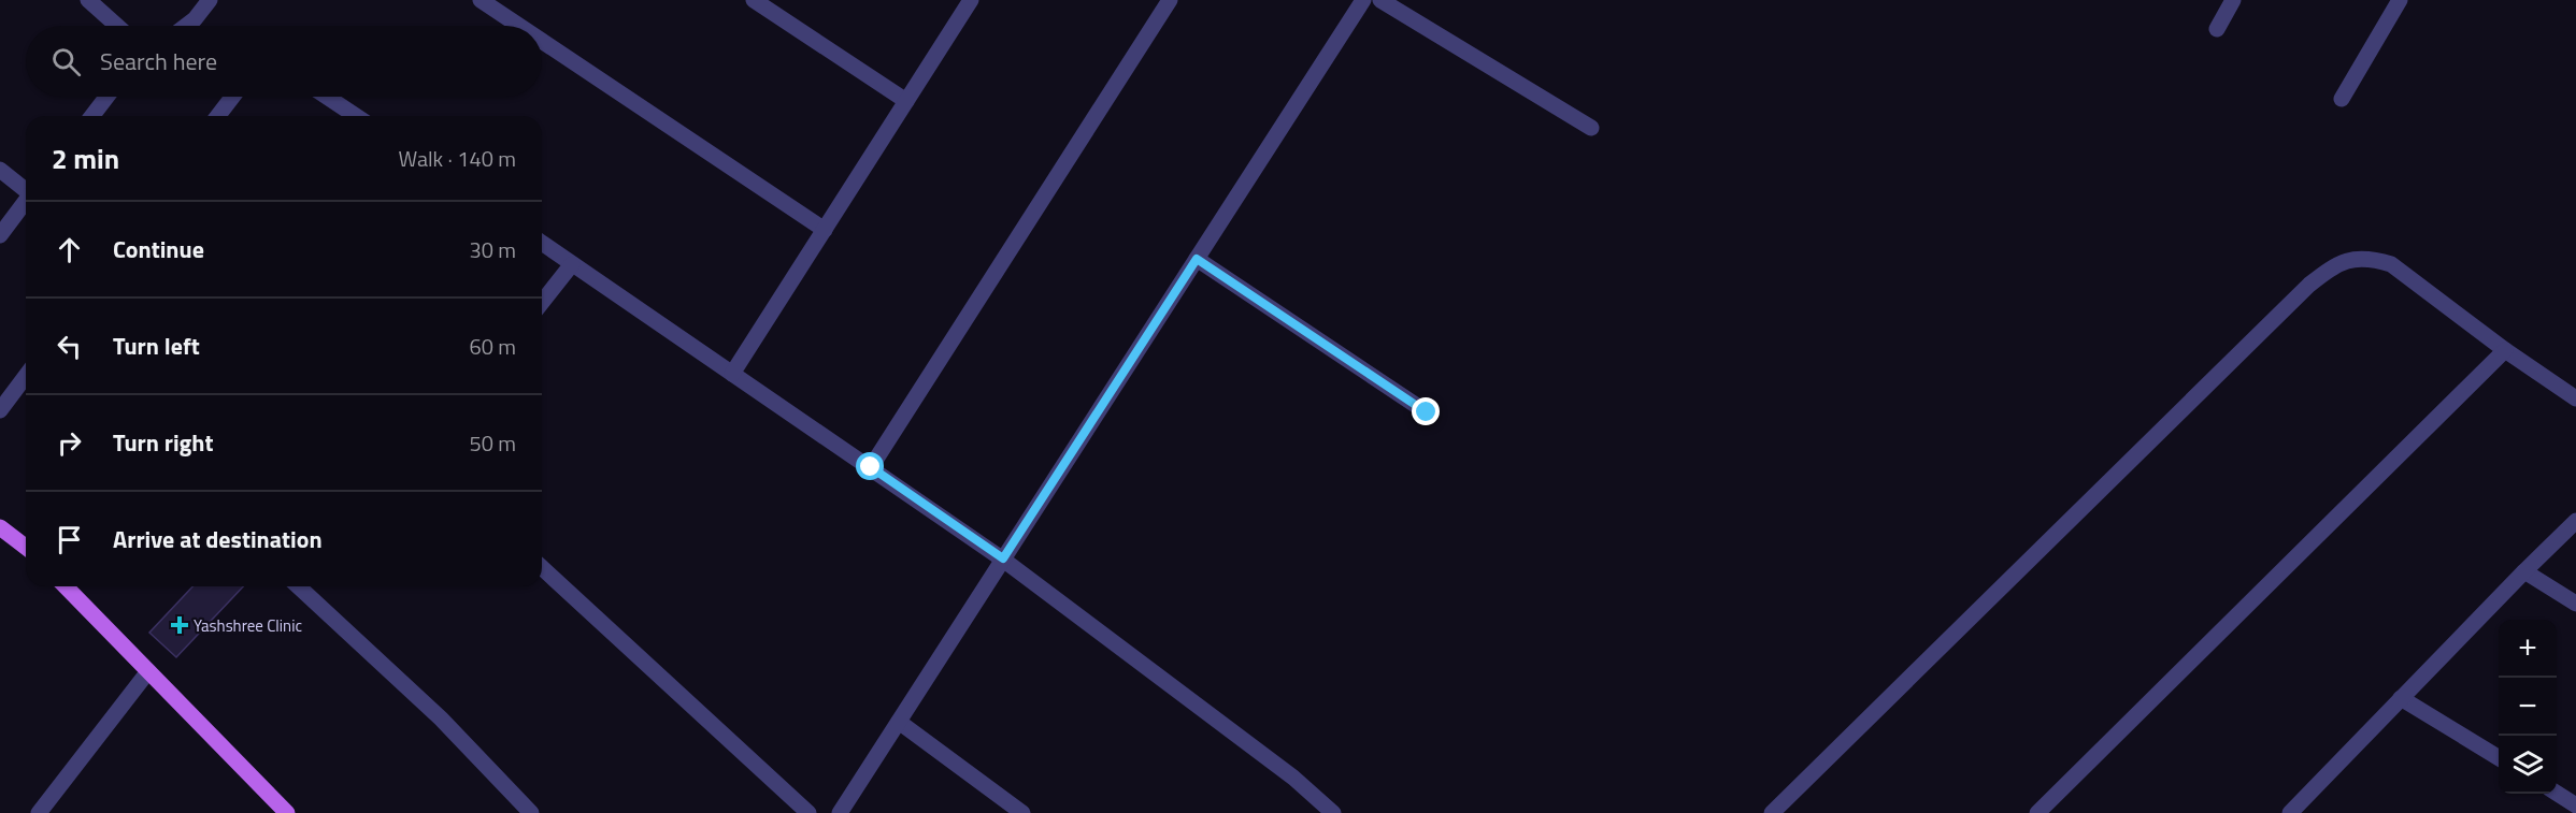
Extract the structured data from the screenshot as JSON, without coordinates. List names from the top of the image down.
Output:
{
  "places": {
    "health": ["Yashshree Clinic"]
  },
  "page": {
    "search": "Search here",
    "heading": ["2 min", "Walk · 140 m"],
    "list": [
      ["Continue", "30 m"],
      ["Turn left", "60 m"],
      ["Turn right", "50 m"],
      "Arrive at destination"
    ],
    "map_buttons": ["+", "−"]
  }
}
